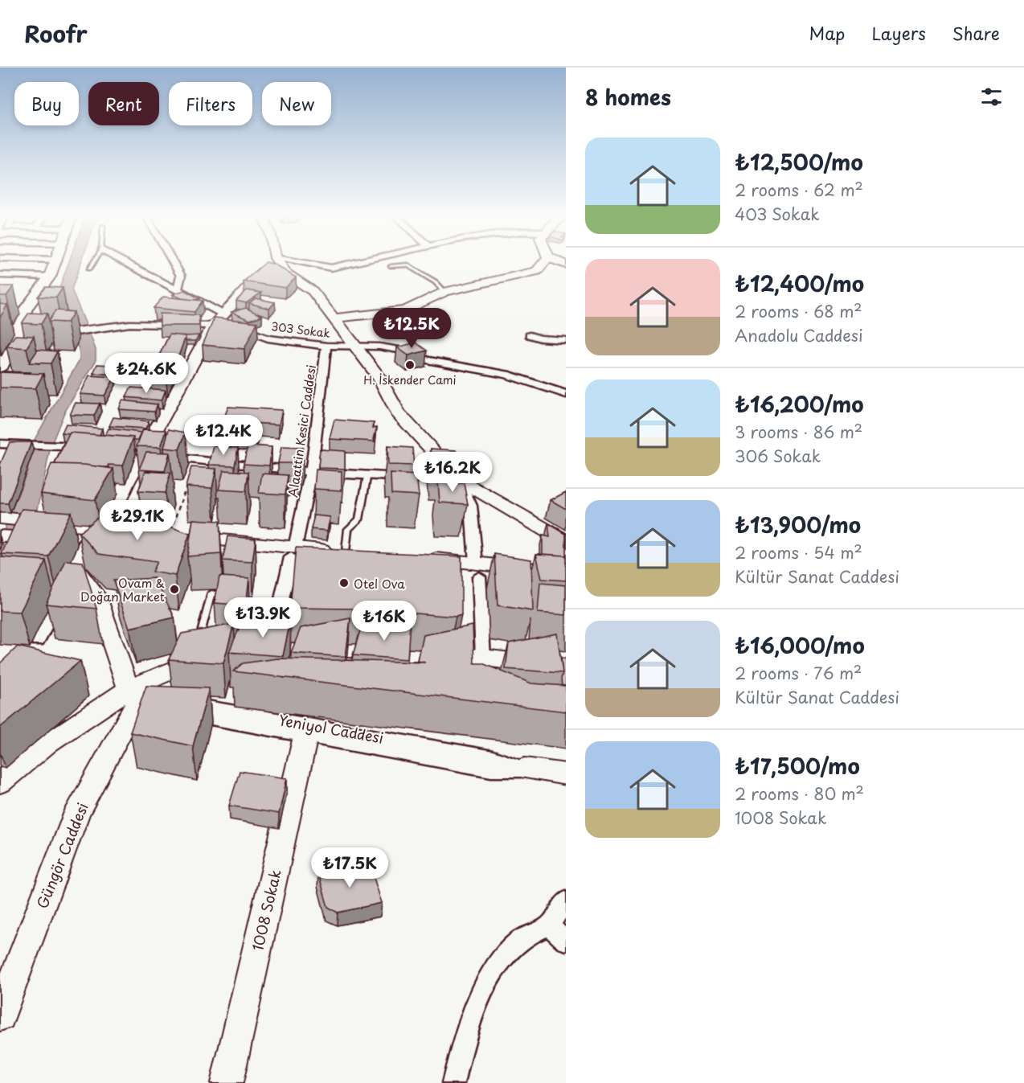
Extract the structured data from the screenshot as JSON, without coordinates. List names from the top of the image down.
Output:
{
  "streets": {
    "street": [
      "303 Sokak",
      "Alaattin Kesici Caddesi",
      "Yeniyol Caddesi",
      "Güngör Caddesi",
      "1008 Sokak"
    ]
  },
  "crossings": [
    ["303 Sokak", "Alaattin Kesici Caddesi"],
    ["Yeniyol Caddesi", "1008 Sokak"]
  ],
  "places": ["H. İskender Cami", "Otel Ova", "Ovam & Doğan Market"],
  "page": {
    "header": "Roofr",
    "nav": ["Map", "Layers", "Share"],
    "heading": "8 homes",
    "chip": [
      "Buy",
      "Rent",
      "Filters",
      "New"
    ],
    "list": [
      {
        "name": "₺12,500/mo",
        "note": "2 rooms · 62 m² · 403 Sokak"
      },
      {
        "name": "₺12,400/mo",
        "note": "2 rooms · 68 m² · Anadolu Caddesi"
      },
      {
        "name": "₺16,200/mo",
        "note": "3 rooms · 86 m² · 306 Sokak"
      },
      {
        "name": "₺13,900/mo",
        "note": "2 rooms · 54 m² · Kültür Sanat Caddesi"
      },
      {
        "name": "₺16,000/mo",
        "note": "2 rooms · 76 m² · Kültür Sanat Caddesi"
      },
      {
        "name": "₺17,500/mo",
        "note": "2 rooms · 80 m² · 1008 Sokak"
      }
    ],
    "price": [
      "₺12.5K",
      "₺24.6K",
      "₺12.4K",
      "₺16.2K",
      "₺29.1K",
      "₺13.9K",
      "₺16K",
      "₺17.5K"
    ]
  }
}
